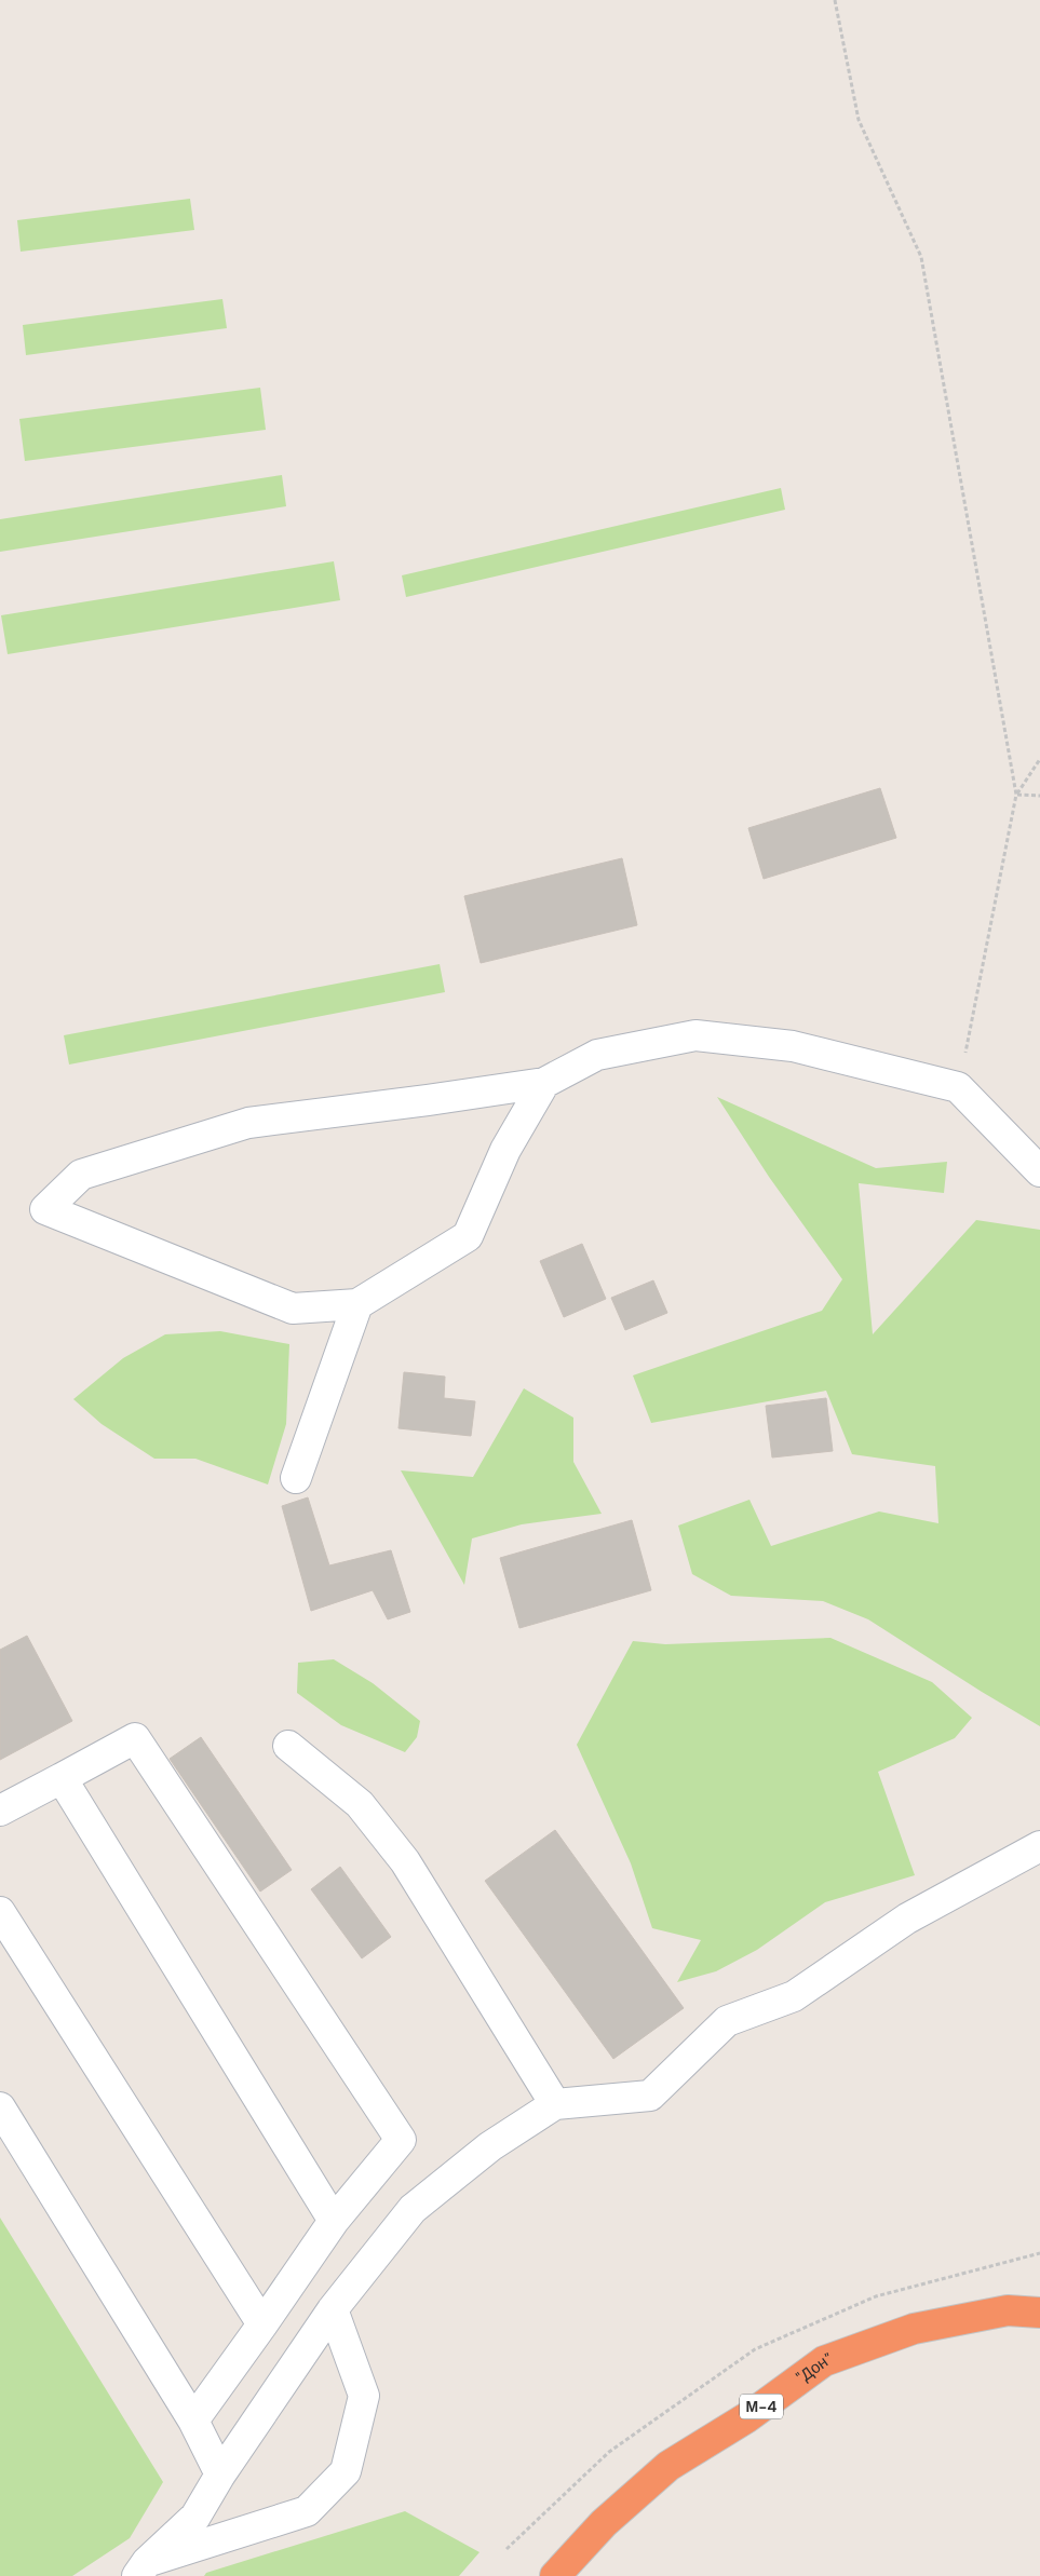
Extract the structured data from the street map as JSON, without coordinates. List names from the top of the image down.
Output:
{
  "streets": {
    "highway": ["\"Дон\"", "М-4"]
  }
}
